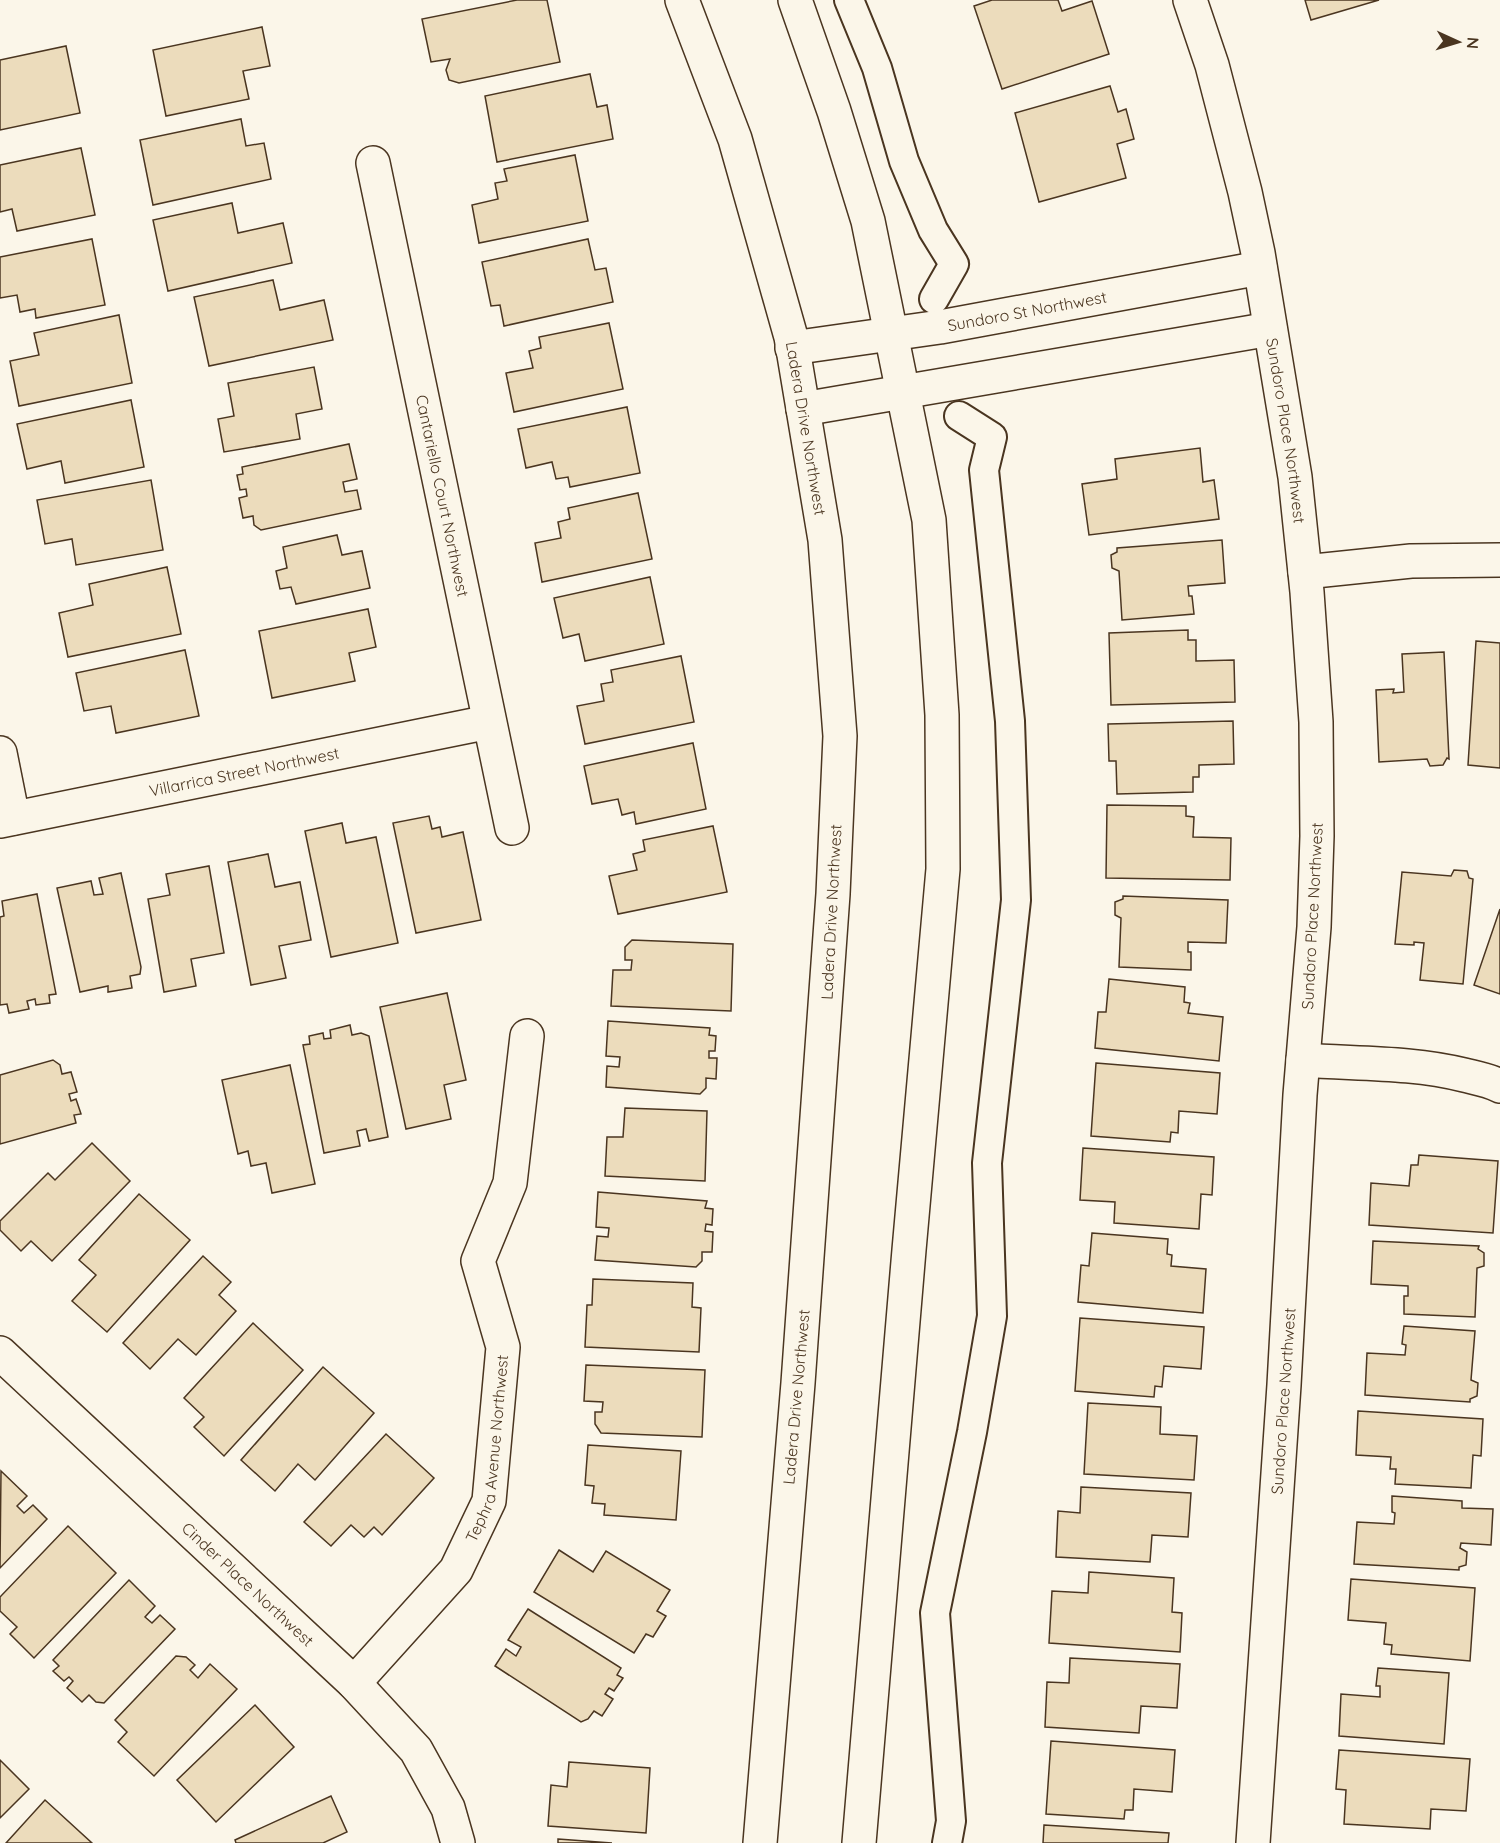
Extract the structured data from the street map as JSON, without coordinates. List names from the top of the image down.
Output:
{
  "streets": {
    "street": [
      "Sundoro St Northwest",
      "Ladera Drive Northwest",
      "Sundoro Place Northwest",
      "Cantariello Court Northwest",
      "Villarrica Street Northwest",
      "Tephra Avenue Northwest",
      "Cinder Place Northwest"
    ]
  },
  "crossings": [
    ["Sundoro St Northwest", "Ladera Drive Northwest"],
    ["Sundoro St Northwest", "Sundoro Place Northwest"],
    ["Cantariello Court Northwest", "Villarrica Street Northwest"],
    ["Tephra Avenue Northwest", "Cinder Place Northwest"]
  ],
  "north": "right"
}
